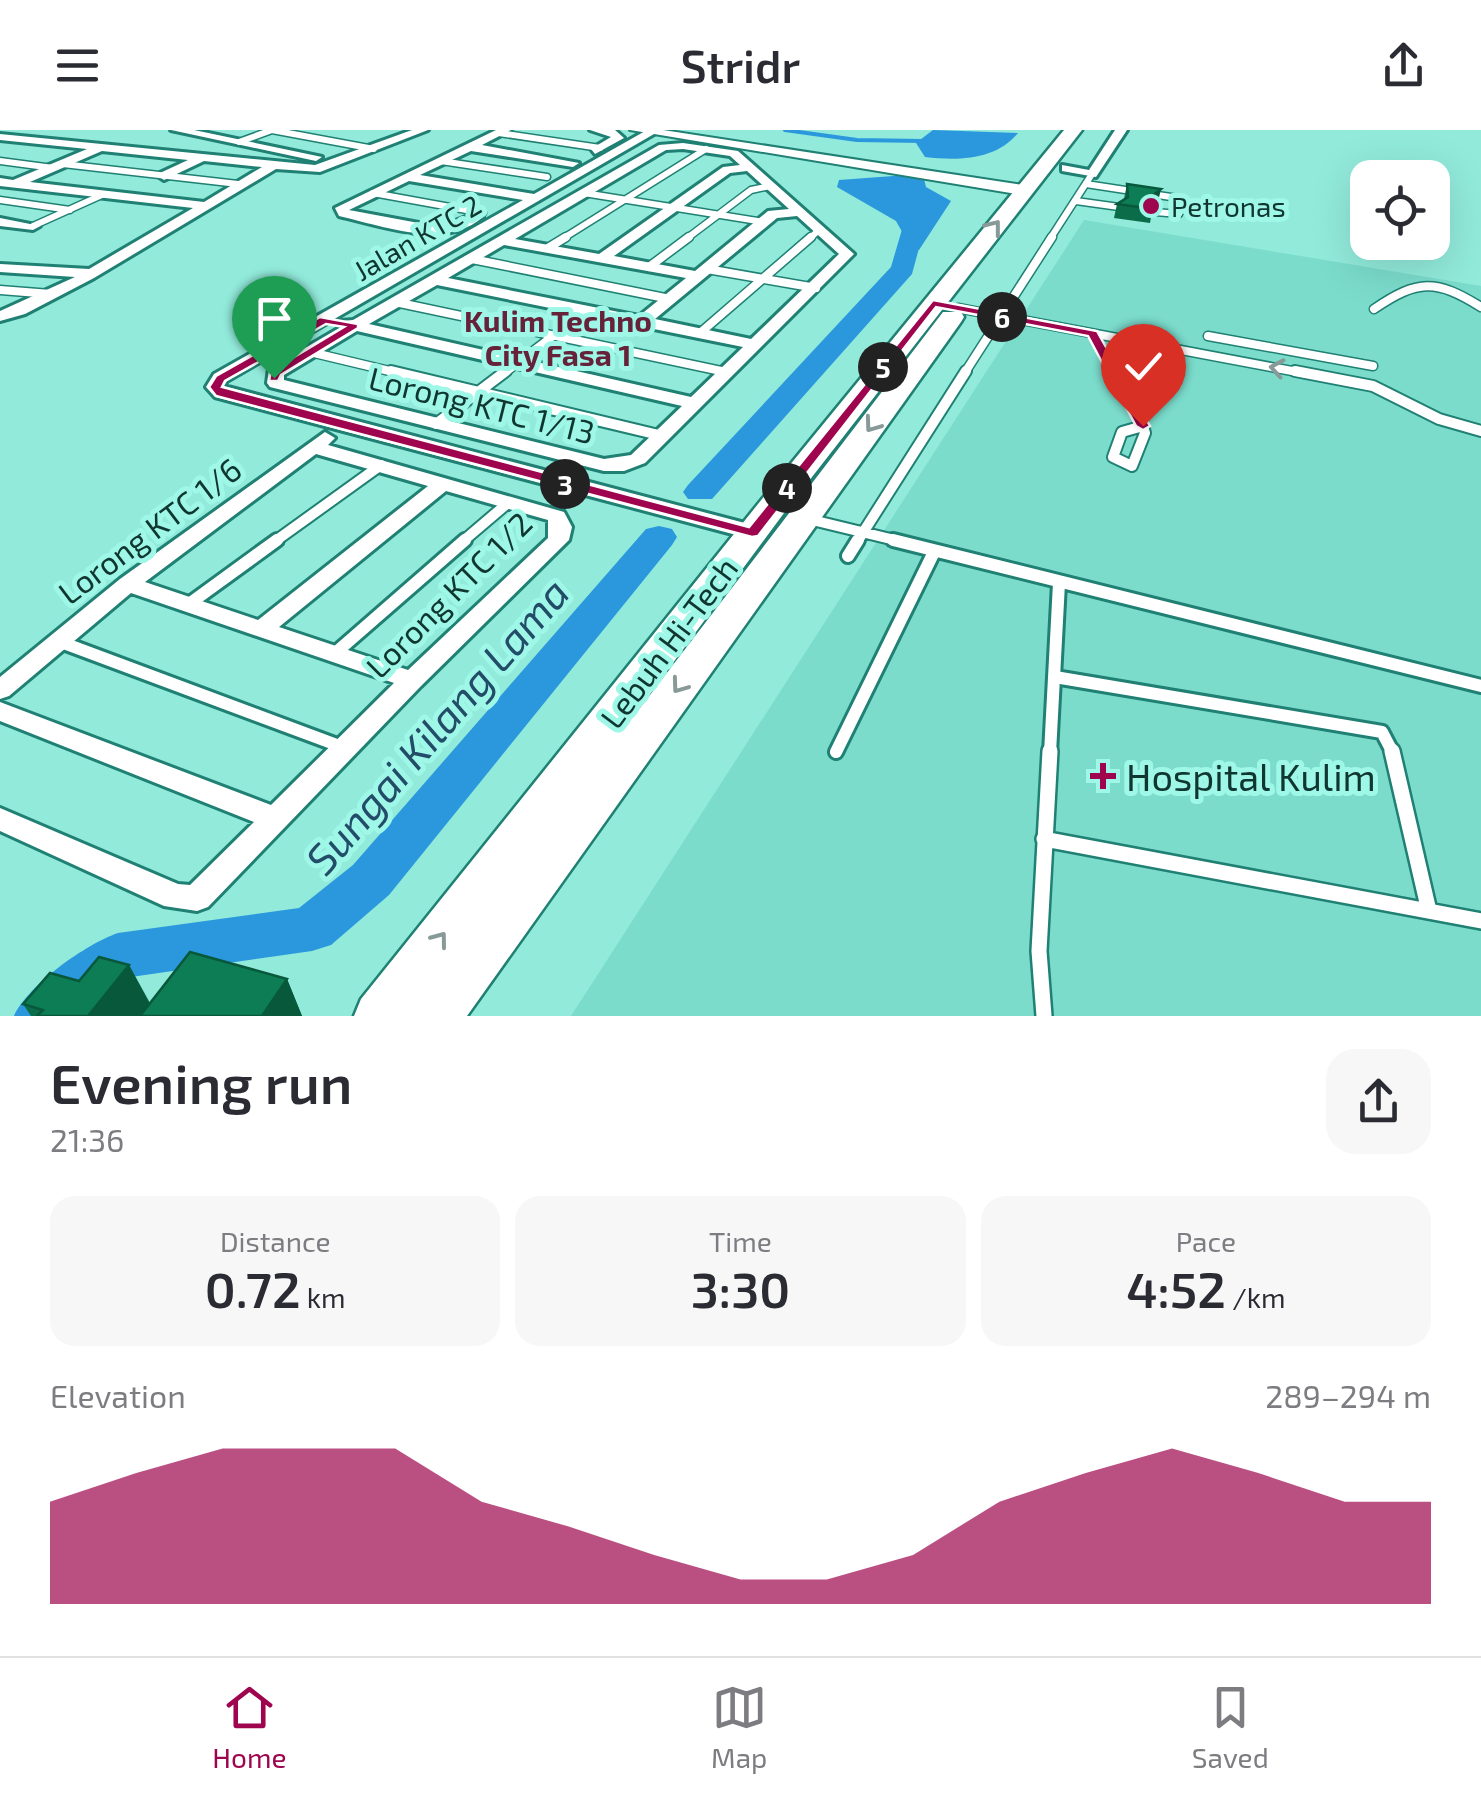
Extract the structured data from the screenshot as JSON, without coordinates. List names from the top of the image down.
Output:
{
  "streets": {
    "main road": ["Lebuh Hi-Tech"],
    "street": [
      "Jalan KTC 2",
      "Lorong KTC 1/13",
      "Lorong KTC 1/6",
      "Lorong KTC 1/2"
    ]
  },
  "crossings": [
    ["Jalan KTC 2", "Lorong KTC 1/6"],
    ["Lorong KTC 1/6", "Lorong KTC 1/2"]
  ],
  "districts": ["Kulim Techno City Fasa 1"],
  "water": ["Sungai Kilang Lama"],
  "places": {
    "other": ["Petronas"],
    "health": ["Hospital Kulim"]
  },
  "page": {
    "header": "Stridr",
    "pins": [
      "6",
      "5",
      "3",
      "4"
    ],
    "heading": ["Evening run", "21:36"],
    "stats": [
      ["Distance", "0.72 km"],
      ["Time", "3:30"],
      ["Pace", "4:52 /km"]
    ],
    "chart": ["Elevation", "289–294 m"],
    "tabs": ["Home", "Map", "Saved"]
  }
}
